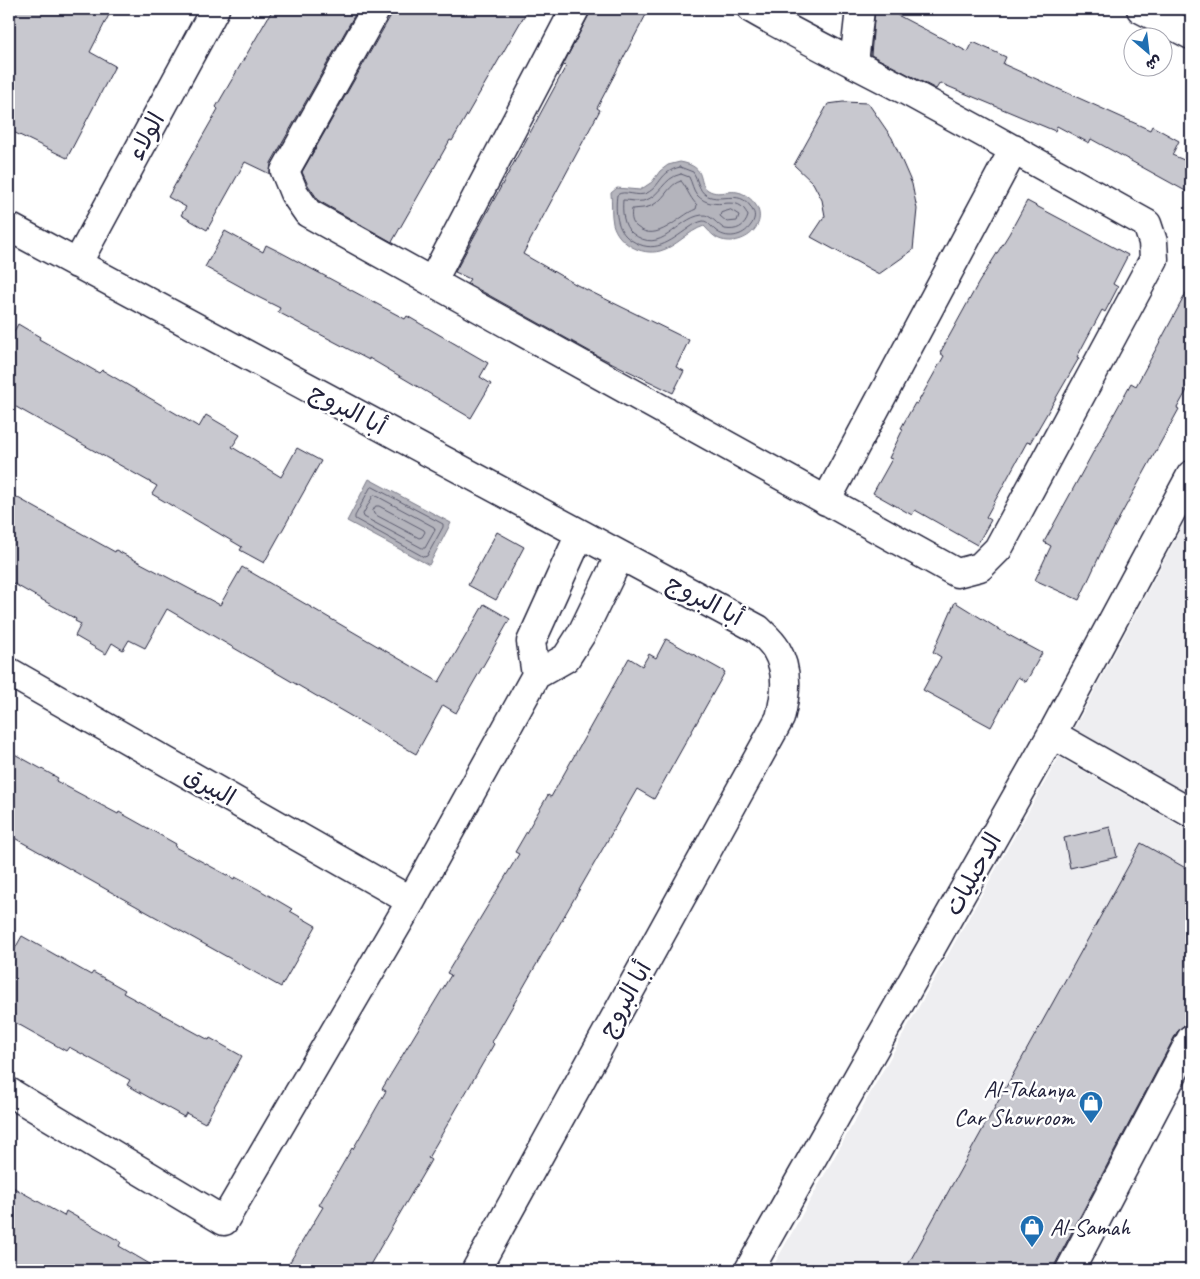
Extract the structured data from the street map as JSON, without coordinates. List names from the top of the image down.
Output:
{
  "streets": {
    "street": [
      "الولاء",
      "أبا البروج",
      "البيرق",
      "الدحيليات"
    ]
  },
  "crossings": [
    ["الولاء", "أبا البروج"]
  ],
  "places": {
    "shop": ["Al-Takanya Car Showroom", "Al-Samah"]
  },
  "north": "bottom right"
}
